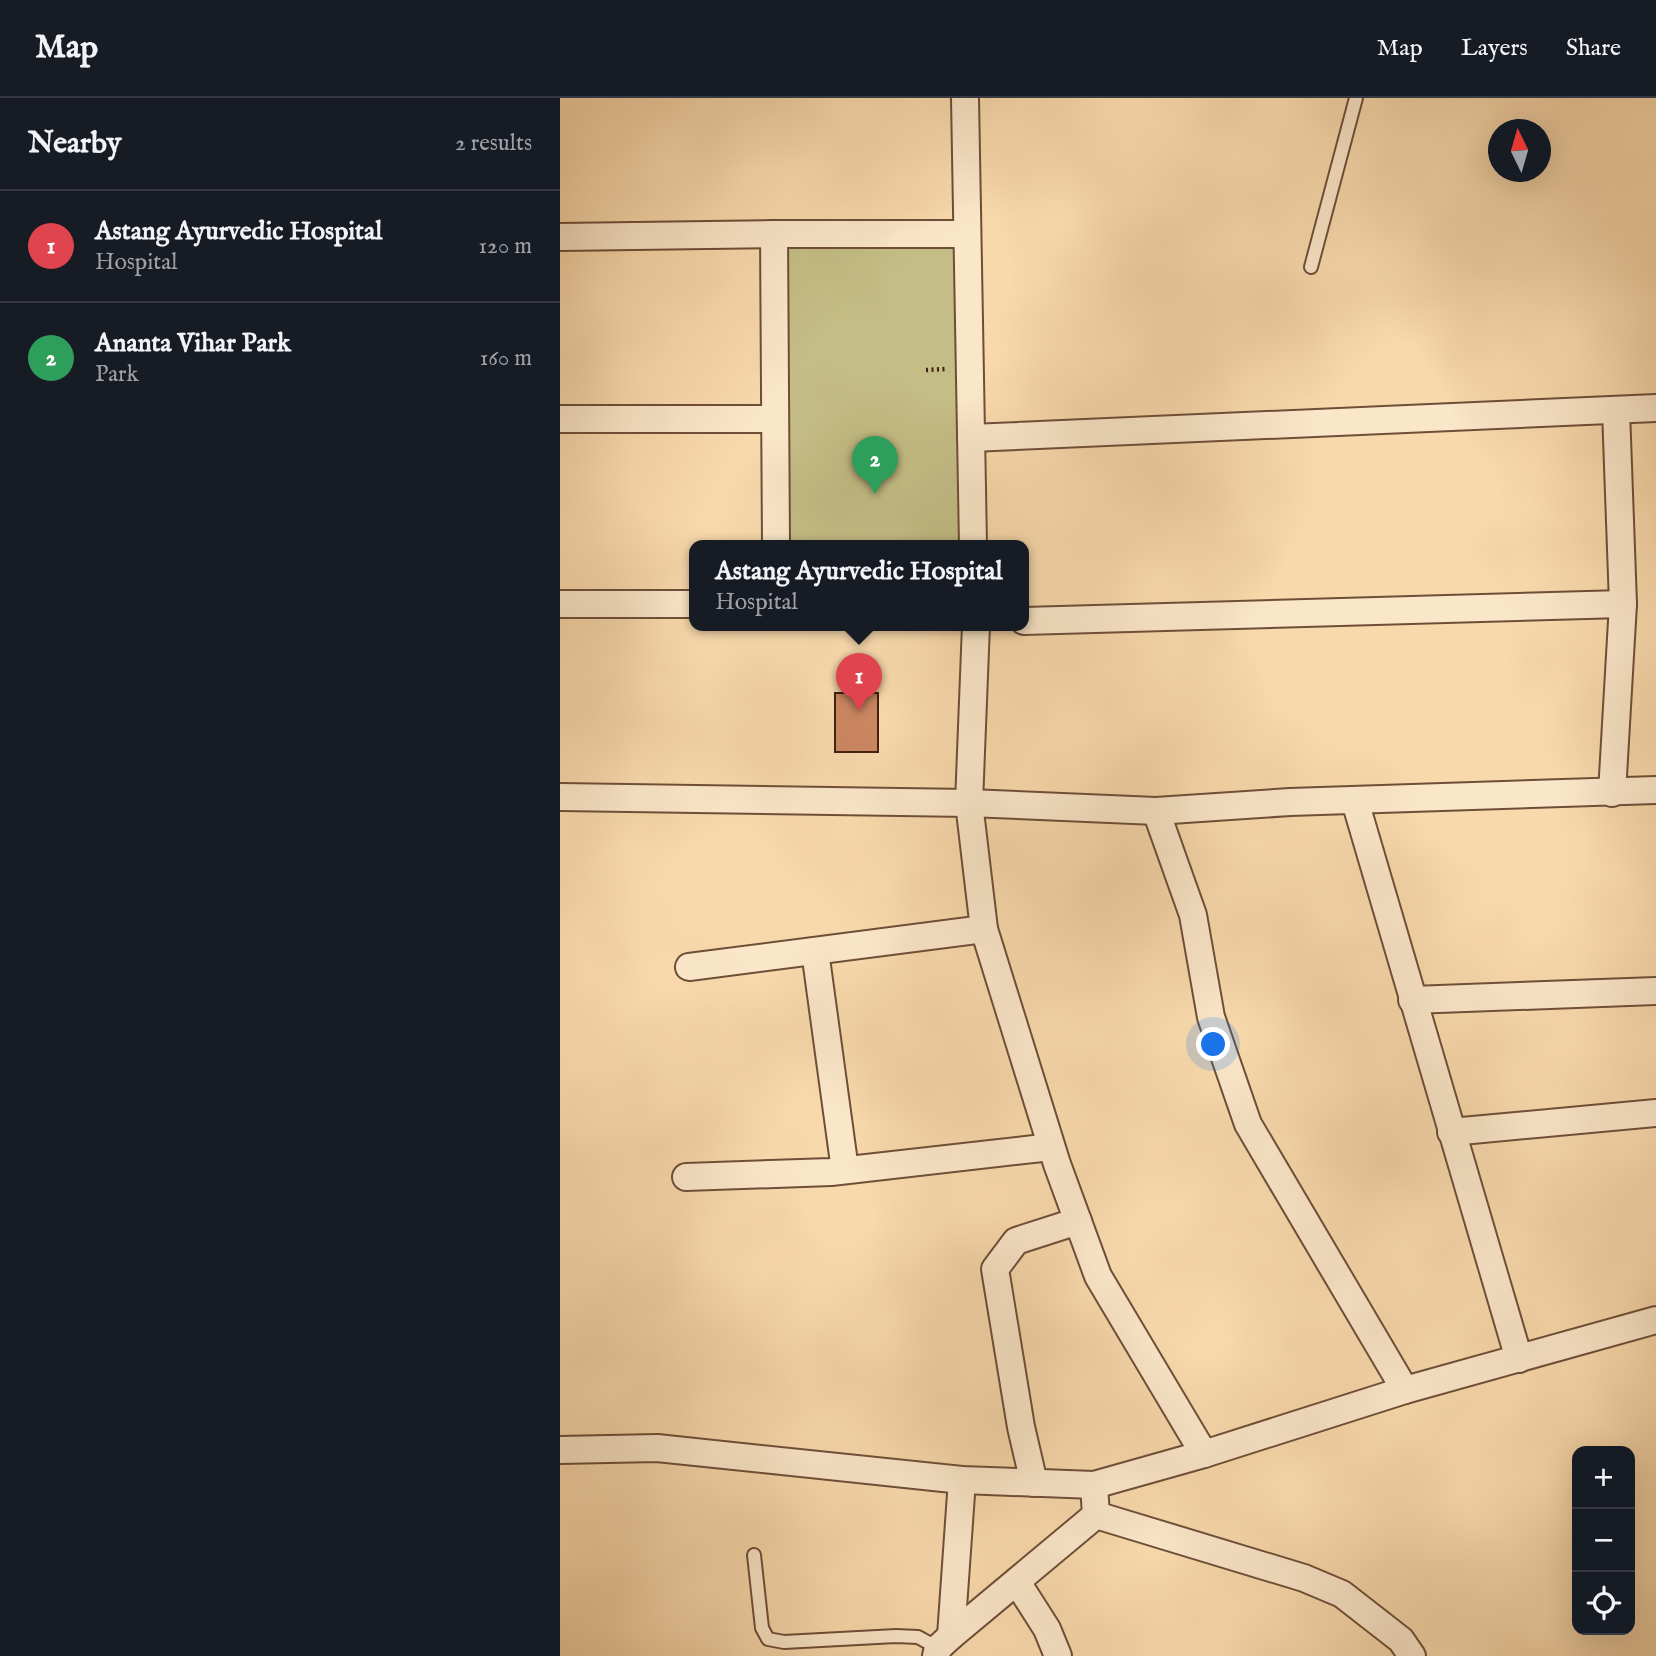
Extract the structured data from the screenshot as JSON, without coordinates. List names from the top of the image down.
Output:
{
  "north": "top",
  "page": {
    "header": "Map",
    "nav": ["Map", "Layers", "Share"],
    "heading": ["Nearby", "2 results"],
    "list": [
      {
        "mark": "1",
        "name": "Astang Ayurvedic Hospital",
        "note": "Hospital",
        "value": "120 m"
      },
      {
        "mark": "2",
        "name": "Ananta Vihar Park",
        "note": "Park",
        "value": "160 m"
      }
    ],
    "pins": ["2", "1"],
    "popup": ["Astang Ayurvedic Hospital", "Hospital"],
    "map_buttons": ["+", "−"]
  }
}
